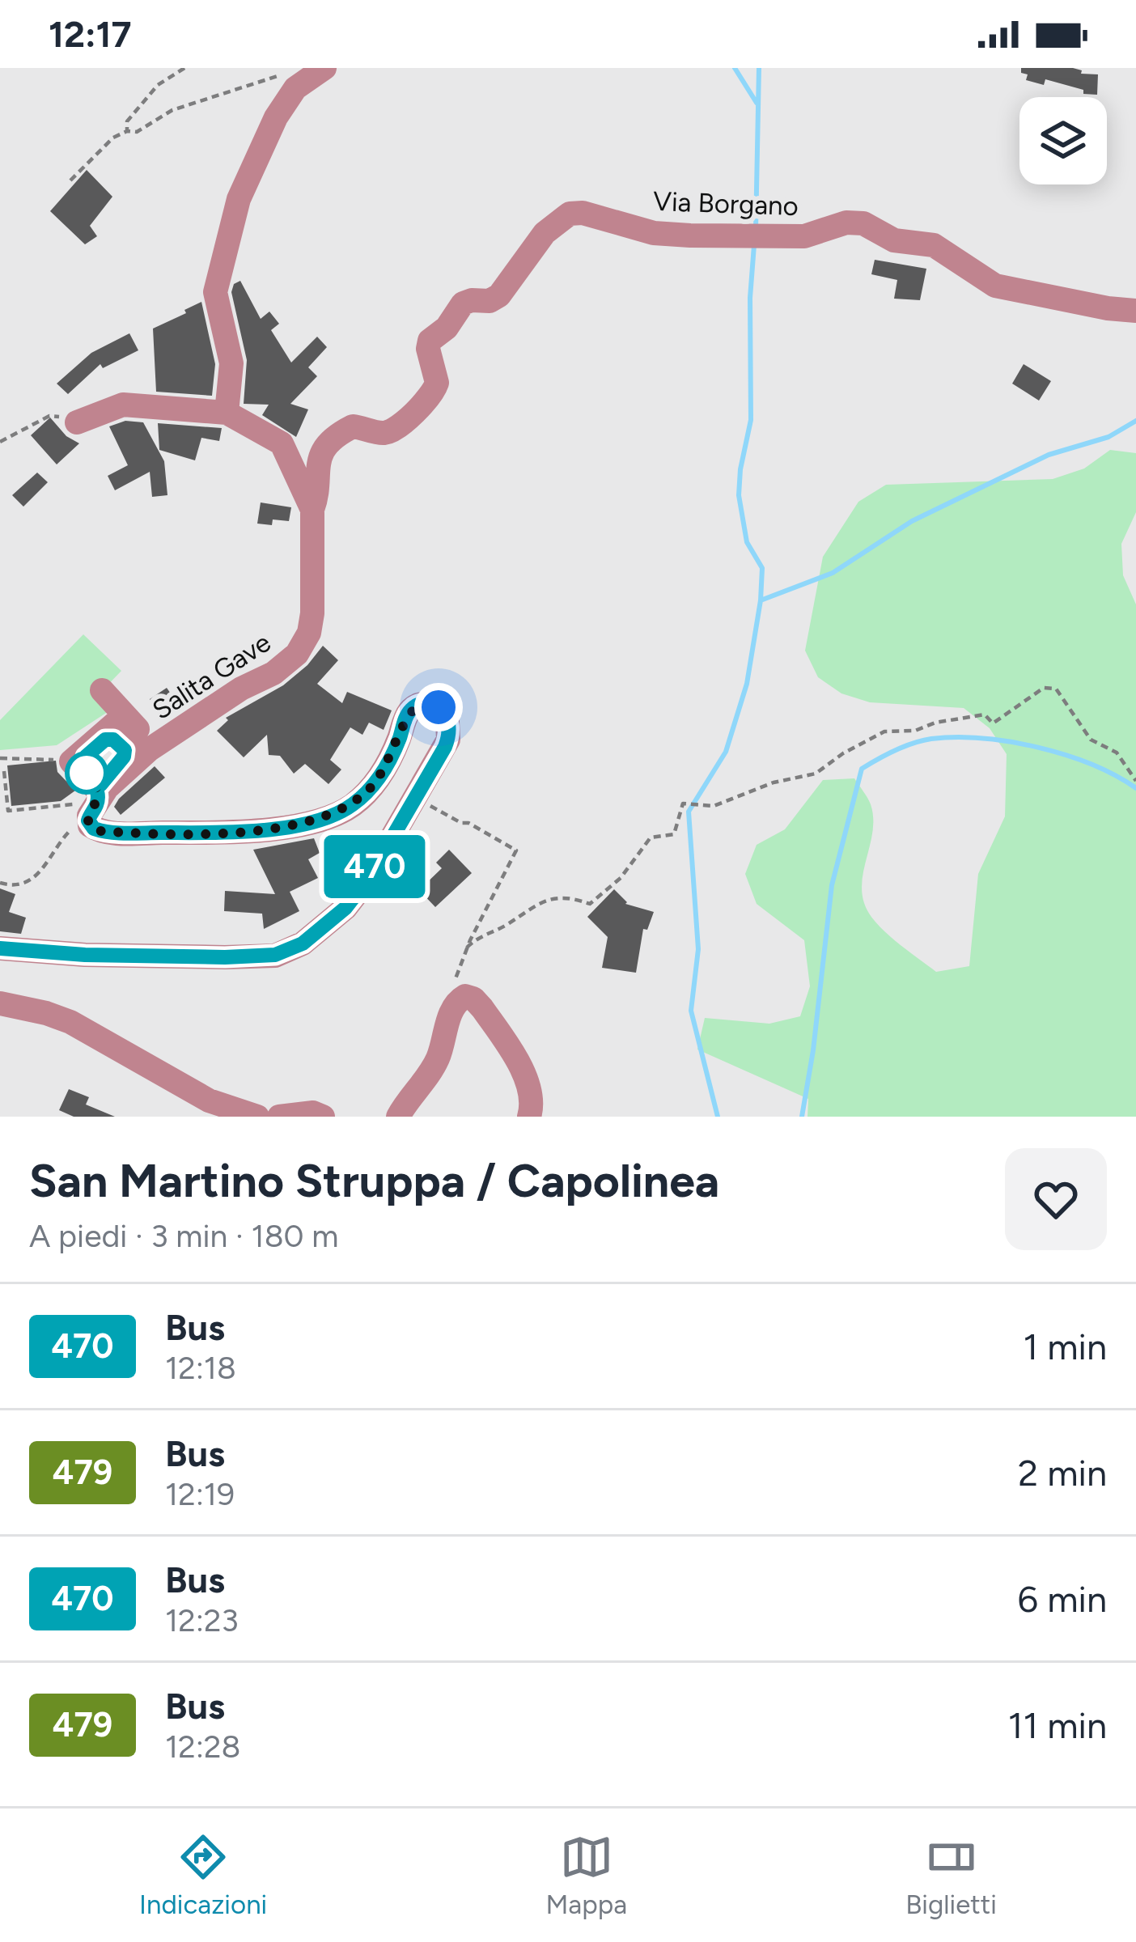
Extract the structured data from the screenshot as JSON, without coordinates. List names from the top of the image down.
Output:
{
  "streets": {
    "street": ["Via Borgano", "Salita Gave"]
  },
  "crossings": [
    ["Via Borgano", "Salita Gave"]
  ],
  "lines": ["bus line 470"],
  "page": {
    "status": "12:17",
    "on_map": "470",
    "heading": ["San Martino Struppa / Capolinea", "A piedi · 3 min · 180 m"],
    "list": [
      {
        "mark": "470",
        "name": "Bus",
        "note": "12:18",
        "value": "1 min"
      },
      {
        "mark": "479",
        "name": "Bus",
        "note": "12:19",
        "value": "2 min"
      },
      {
        "mark": "470",
        "name": "Bus",
        "note": "12:23",
        "value": "6 min"
      },
      {
        "mark": "479",
        "name": "Bus",
        "note": "12:28",
        "value": "11 min"
      }
    ],
    "tabs": ["Indicazioni", "Mappa", "Biglietti"]
  }
}
